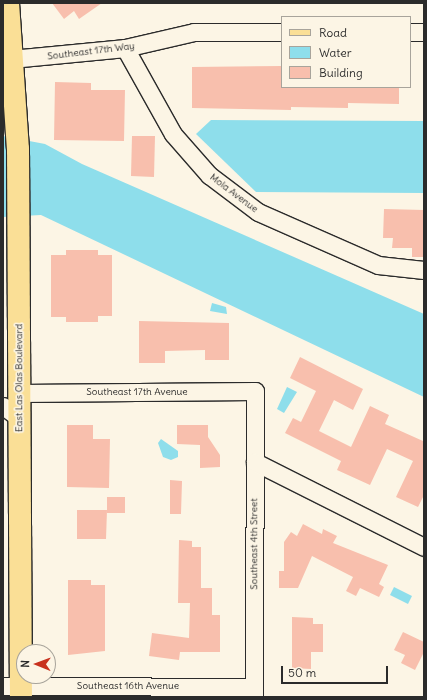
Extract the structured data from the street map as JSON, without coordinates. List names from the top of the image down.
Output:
{
  "streets": {
    "main road": ["East Las Olas Boulevard"],
    "street": [
      "Southeast 17th Way",
      "Mola Avenue",
      "Southeast 17th Avenue",
      "Southeast 4th Street",
      "Southeast 16th Avenue"
    ]
  },
  "crossings": [
    ["Southeast 17th Way", "Mola Avenue"],
    ["Southeast 17th Way", "East Las Olas Boulevard"],
    ["East Las Olas Boulevard", "Southeast 17th Avenue"],
    ["East Las Olas Boulevard", "Southeast 16th Avenue"],
    ["Southeast 17th Avenue", "Southeast 4th Street"],
    ["Southeast 4th Street", "Southeast 16th Avenue"]
  ],
  "legend": ["Road", "Water", "Building"],
  "scale_bar": "50 m",
  "north": "left"
}
